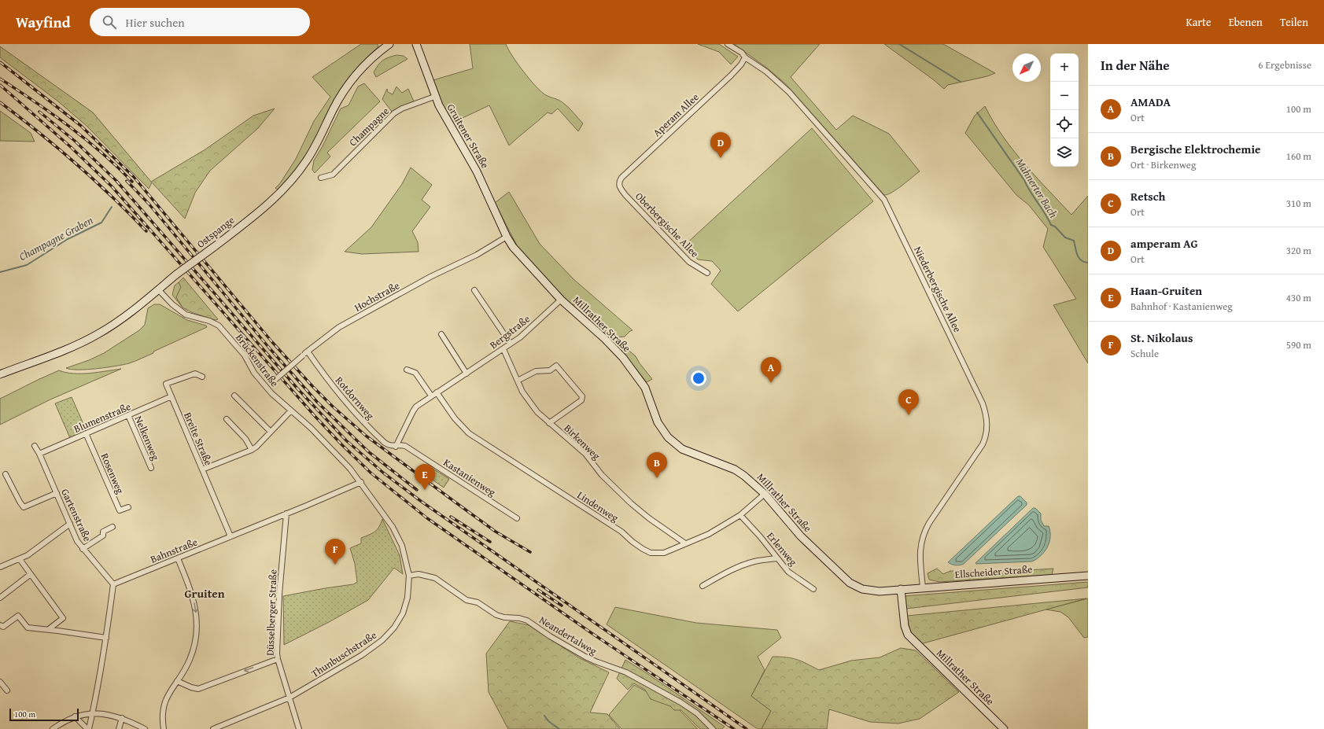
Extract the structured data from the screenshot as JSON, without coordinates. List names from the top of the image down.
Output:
{
  "streets": {
    "main road": [
      "Gruitener Straße",
      "Ostspange",
      "Millrather Straße",
      "Ellscheider Straße"
    ],
    "street": [
      "Aperam Allee",
      "Champagne",
      "Oberbergische Allee",
      "Niederbergische Allee",
      "Hochstraße",
      "Bergstraße",
      "Brückenstraße",
      "Rotdornweg",
      "Blumenstraße",
      "Nelkenweg",
      "Breite Straße",
      "Birkenweg",
      "Rosenweg",
      "Kastanienweg",
      "Lindenweg",
      "Gartenstraße",
      "Erlenweg",
      "Bahnstraße",
      "Düsselberger Straße",
      "Neandertalweg",
      "Thunbuschstraße"
    ]
  },
  "crossings": [
    ["Aperam Allee", "Oberbergische Allee"],
    ["Aperam Allee", "Niederbergische Allee"],
    ["Champagne", "Gruitener Straße"],
    ["Gruitener Straße", "Hochstraße"],
    ["Gruitener Straße", "Millrather Straße"],
    ["Ostspange", "Brückenstraße"],
    ["Niederbergische Allee", "Ellscheider Straße"],
    ["Hochstraße", "Millrather Straße"],
    ["Hochstraße", "Brückenstraße"],
    ["Hochstraße", "Rotdornweg"],
    ["Millrather Straße", "Bergstraße"],
    ["Millrather Straße", "Lindenweg"],
    ["Millrather Straße", "Ellscheider Straße"],
    ["Bergstraße", "Rotdornweg"],
    ["Bergstraße", "Birkenweg"],
    ["Bergstraße", "Kastanienweg"],
    ["Bergstraße", "Lindenweg"],
    ["Brückenstraße", "Bahnstraße"],
    ["Brückenstraße", "Thunbuschstraße"],
    ["Rotdornweg", "Kastanienweg"],
    ["Blumenstraße", "Nelkenweg"],
    ["Blumenstraße", "Breite Straße"],
    ["Blumenstraße", "Rosenweg"],
    ["Blumenstraße", "Gartenstraße"],
    ["Breite Straße", "Bahnstraße"],
    ["Birkenweg", "Lindenweg"],
    ["Lindenweg", "Erlenweg"],
    ["Gartenstraße", "Bahnstraße"],
    ["Bahnstraße", "Düsselberger Straße"],
    ["Bahnstraße", "Thunbuschstraße"],
    ["Düsselberger Straße", "Thunbuschstraße"],
    ["Neandertalweg", "Thunbuschstraße"]
  ],
  "districts": ["Gruiten"],
  "water": ["Mahnerter Bach", "Champagne Graben"],
  "scale_bar": "100 m",
  "north": "bottom left",
  "page": {
    "header": "Wayfind",
    "search": "Hier suchen",
    "nav": ["Karte", "Ebenen", "Teilen"],
    "heading": ["In der Nähe", "6 Ergebnisse"],
    "map_buttons": ["+", "−"],
    "list": [
      {
        "mark": "A",
        "name": "AMADA",
        "note": "Ort",
        "value": "100 m"
      },
      {
        "mark": "B",
        "name": "Bergische Elektrochemie",
        "note": "Ort · Birkenweg",
        "value": "160 m"
      },
      {
        "mark": "C",
        "name": "Retsch",
        "note": "Ort",
        "value": "310 m"
      },
      {
        "mark": "D",
        "name": "amperam AG",
        "note": "Ort",
        "value": "320 m"
      },
      {
        "mark": "E",
        "name": "Haan-Gruiten",
        "note": "Bahnhof · Kastanienweg",
        "value": "430 m"
      },
      {
        "mark": "F",
        "name": "St. Nikolaus",
        "note": "Schule",
        "value": "590 m"
      }
    ],
    "pins": [
      "D",
      "A",
      "C",
      "B",
      "E",
      "F"
    ],
    "scale": "100 m"
  }
}
